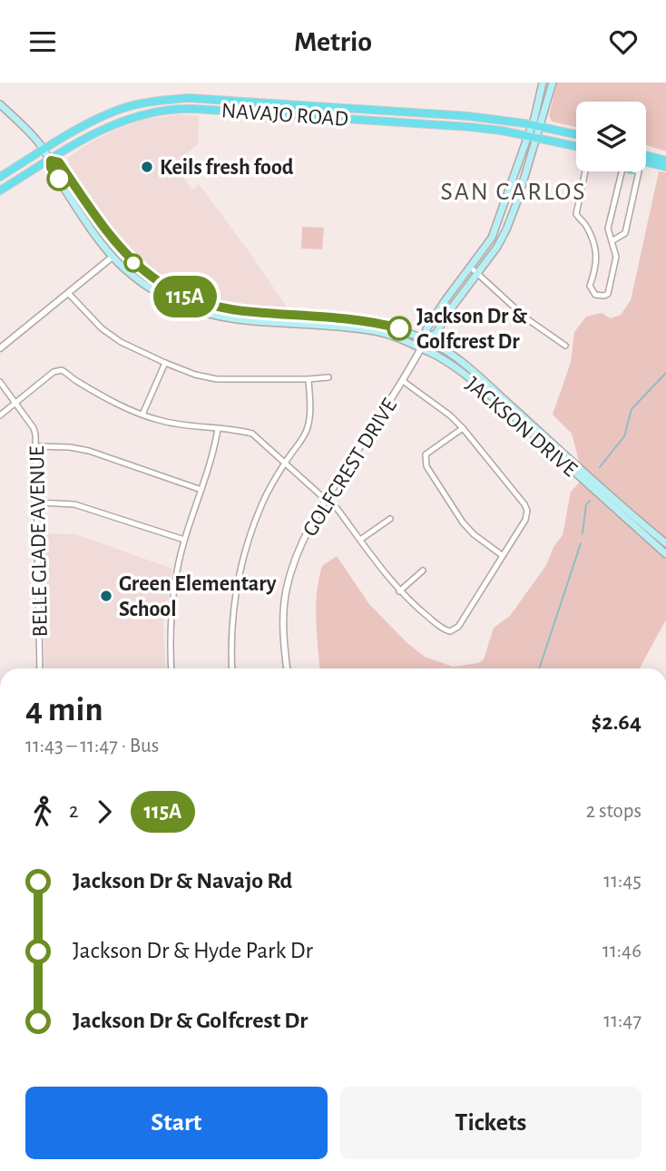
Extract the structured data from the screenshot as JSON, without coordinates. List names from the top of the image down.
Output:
{
  "streets": {
    "main road": ["NAVAJO ROAD", "JACKSON DRIVE", "GOLFCREST DRIVE"],
    "street": ["BELLE GLADE AVENUE"]
  },
  "crossings": [
    ["NAVAJO ROAD", "JACKSON DRIVE"],
    ["NAVAJO ROAD", "GOLFCREST DRIVE"],
    ["JACKSON DRIVE", "GOLFCREST DRIVE"]
  ],
  "districts": ["SAN CARLOS"],
  "places": ["Keils fresh food", "Jackson Dr & Golfcrest Dr", "Green Elementary School"],
  "lines": ["bus line 115A"],
  "page": {
    "header": "Metrio",
    "on_map": "115A",
    "heading": ["4 min", "11:43 – 11:47 · Bus", "$2.64"],
    "legs": ["2", "115A", "2 stops"],
    "list": [
      {
        "name": "Jackson Dr & Navajo Rd",
        "value": "11:45"
      },
      {
        "name": "Jackson Dr & Hyde Park Dr",
        "value": "11:46"
      },
      {
        "name": "Jackson Dr & Golfcrest Dr",
        "value": "11:47"
      }
    ],
    "buttons": ["Start", "Tickets"]
  }
}
